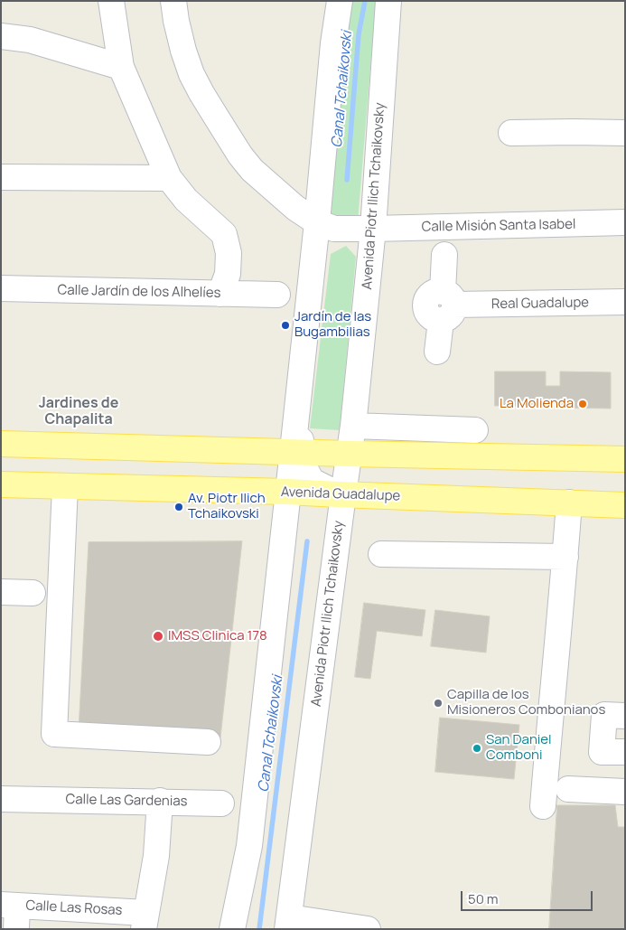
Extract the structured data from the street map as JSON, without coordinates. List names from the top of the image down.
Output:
{
  "streets": {
    "main road": ["Avenida Guadalupe"],
    "street": [
      "Avenida Piotr Ilich Tchaikovsky",
      "Calle Misión Santa Isabel",
      "Calle Jardín de los Alhelíes",
      "Real Guadalupe",
      "Calle Las Gardenias",
      "Calle Las Rosas"
    ]
  },
  "crossings": [
    ["Avenida Piotr Ilich Tchaikovsky", "Calle Misión Santa Isabel"],
    ["Avenida Piotr Ilich Tchaikovsky", "Avenida Guadalupe"]
  ],
  "districts": ["Jardines de Chapalita"],
  "water": ["Canal Tchaikovski"],
  "places": [
    "Jardín de las Bugambilias",
    "La Molienda",
    "Av. Piotr Ilich Tchaikovski",
    "IMSS Clinica 178",
    "Capilla de los Misioneros Combonianos",
    "San Daniel Comboni"
  ],
  "scale_bar": "50 m"
}
